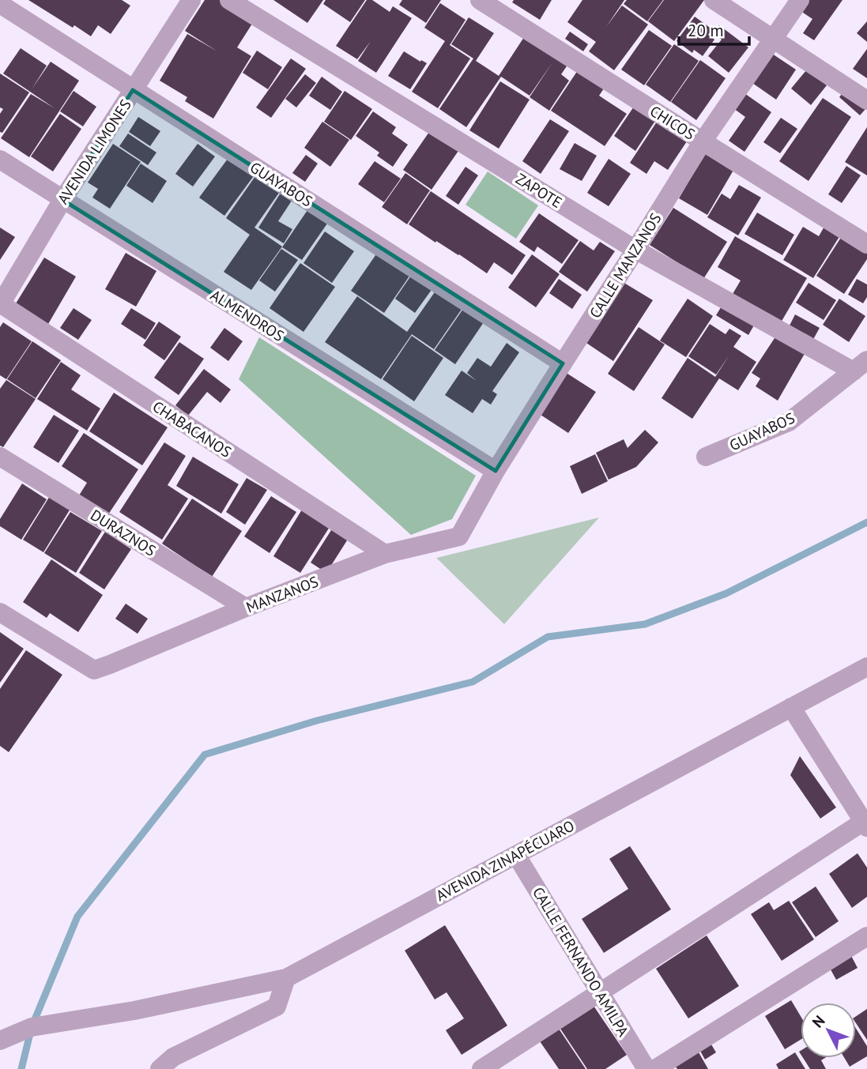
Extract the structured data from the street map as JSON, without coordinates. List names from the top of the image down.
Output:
{
  "streets": {
    "street": [
      "CHICOS",
      "AVENIDA LIMONES",
      "GUAYABOS",
      "ZAPOTE",
      "CALLE MANZANOS",
      "ALMENDROS",
      "CHABACANOS",
      "DURAZNOS",
      "MANZANOS",
      "AVENIDA ZINAPÉCUARO",
      "CALLE FERNANDO AMILPA"
    ]
  },
  "crossings": [
    ["CHICOS", "CALLE MANZANOS"],
    ["AVENIDA LIMONES", "GUAYABOS"],
    ["AVENIDA LIMONES", "ALMENDROS"],
    ["AVENIDA LIMONES", "CHABACANOS"],
    ["GUAYABOS", "ZAPOTE"],
    ["GUAYABOS", "CALLE MANZANOS"],
    ["ZAPOTE", "CALLE MANZANOS"],
    ["CALLE MANZANOS", "ALMENDROS"],
    ["CALLE MANZANOS", "MANZANOS"],
    ["CHABACANOS", "MANZANOS"],
    ["DURAZNOS", "MANZANOS"],
    ["AVENIDA ZINAPÉCUARO", "CALLE FERNANDO AMILPA"]
  ],
  "scale_bar": "20 m",
  "north": "top left"
}
